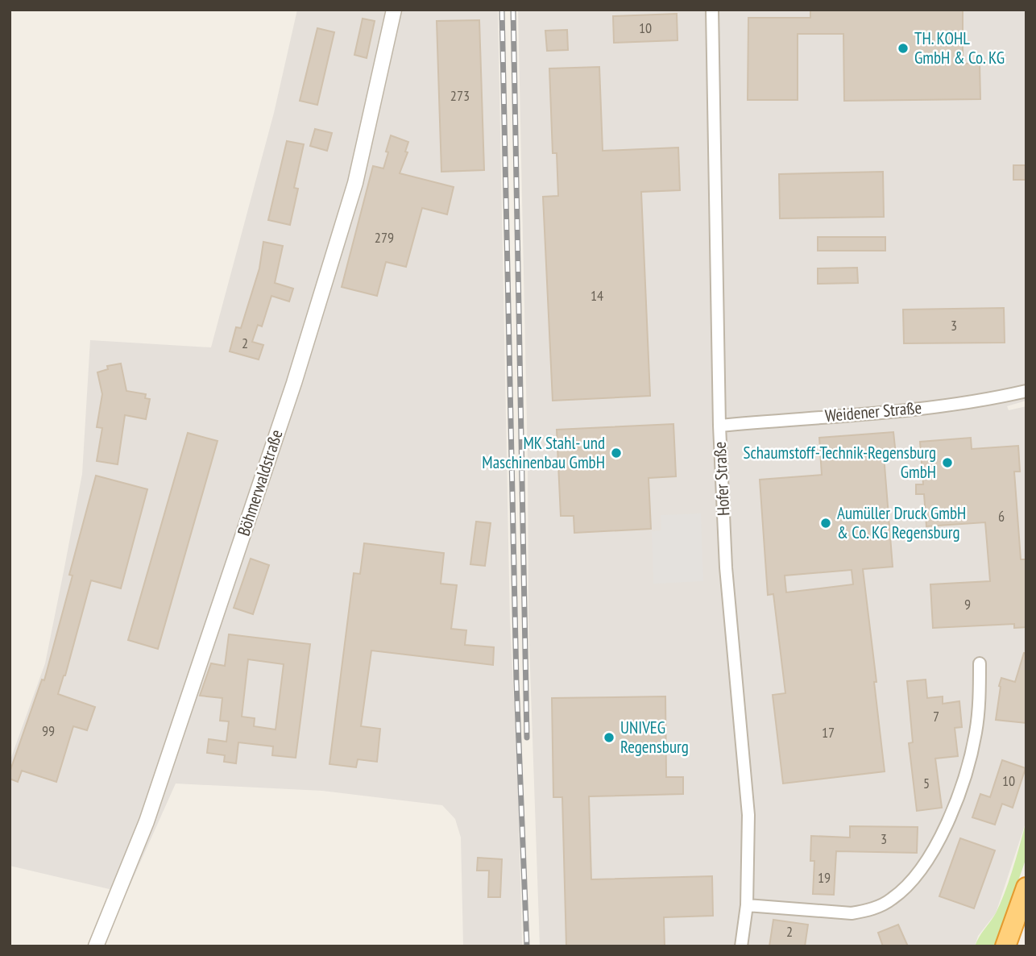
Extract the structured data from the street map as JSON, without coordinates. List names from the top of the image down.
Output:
{
  "streets": {
    "street": ["Weidener Straße", "Hofer Straße", "Böhmerwaldstraße"]
  },
  "crossings": [
    ["Weidener Straße", "Hofer Straße"]
  ],
  "places": [
    "TH. KOHL GmbH & Co. KG",
    "MK Stahl- und Maschinenbau GmbH",
    "Schaumstoff-Technik-Regensburg GmbH",
    "Aumüller Druck GmbH & Co. KG Regensburg",
    "UNIVEG Regensburg"
  ],
  "house_numbers": [
    "10",
    "273",
    "279",
    "14",
    "3",
    "2",
    "6",
    "9",
    "7",
    "99",
    "17",
    "10",
    "5",
    "3",
    "19",
    "2"
  ]
}
